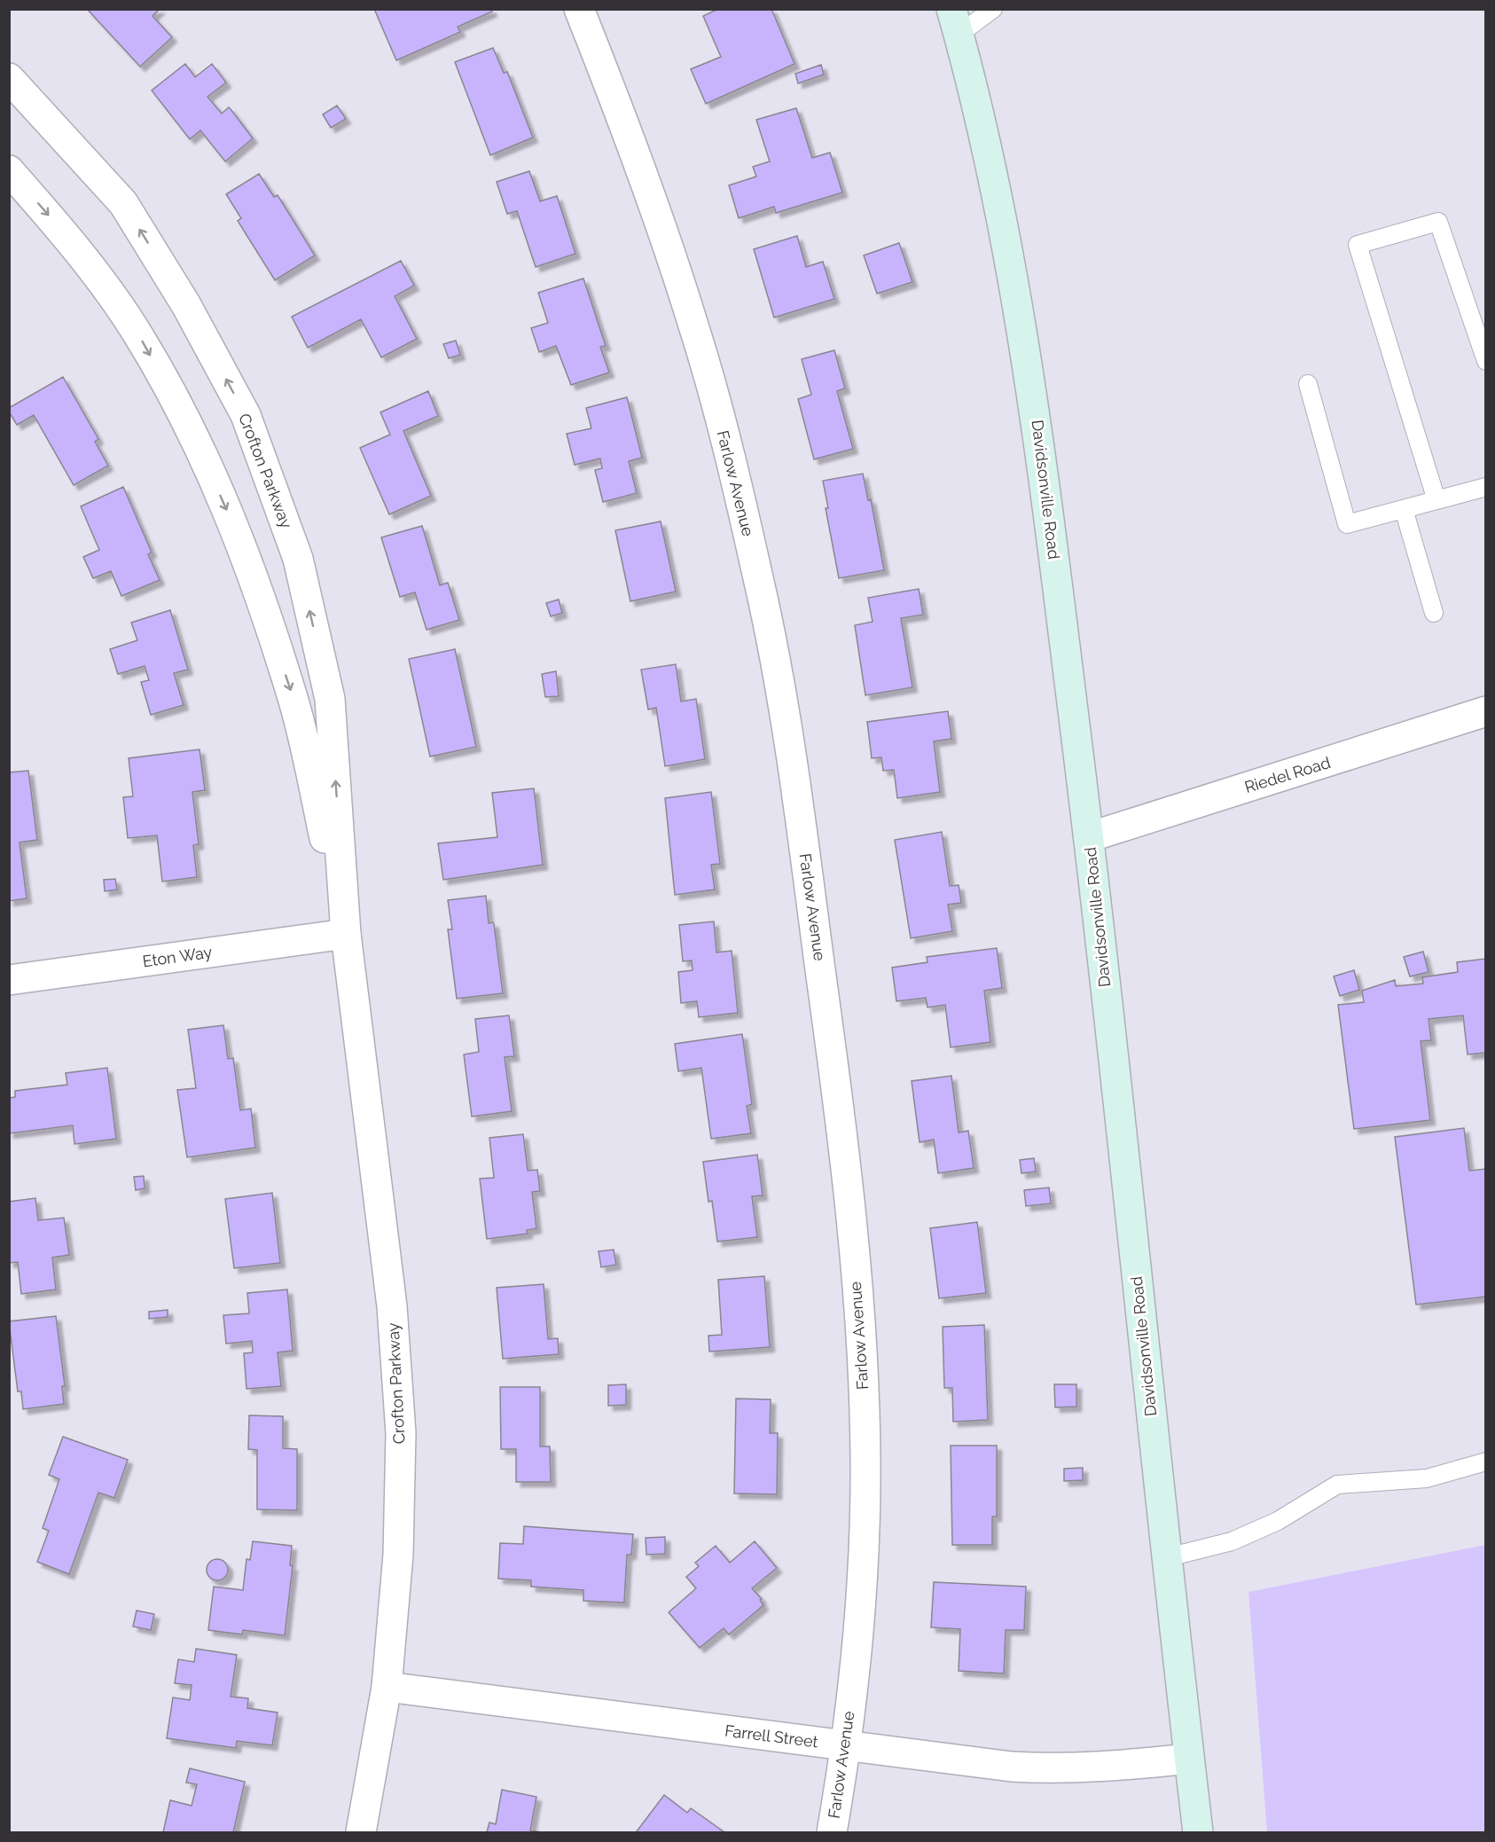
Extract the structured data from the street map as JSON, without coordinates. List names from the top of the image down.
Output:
{
  "streets": {
    "main road": ["Davidsonville Road"],
    "street": [
      "Crofton Parkway",
      "Farlow Avenue",
      "Riedel Road",
      "Eton Way",
      "Farrell Street"
    ]
  },
  "crossings": [
    ["Crofton Parkway", "Eton Way"],
    ["Crofton Parkway", "Farrell Street"],
    ["Farlow Avenue", "Farrell Street"],
    ["Davidsonville Road", "Riedel Road"],
    ["Davidsonville Road", "Farrell Street"]
  ]
}
